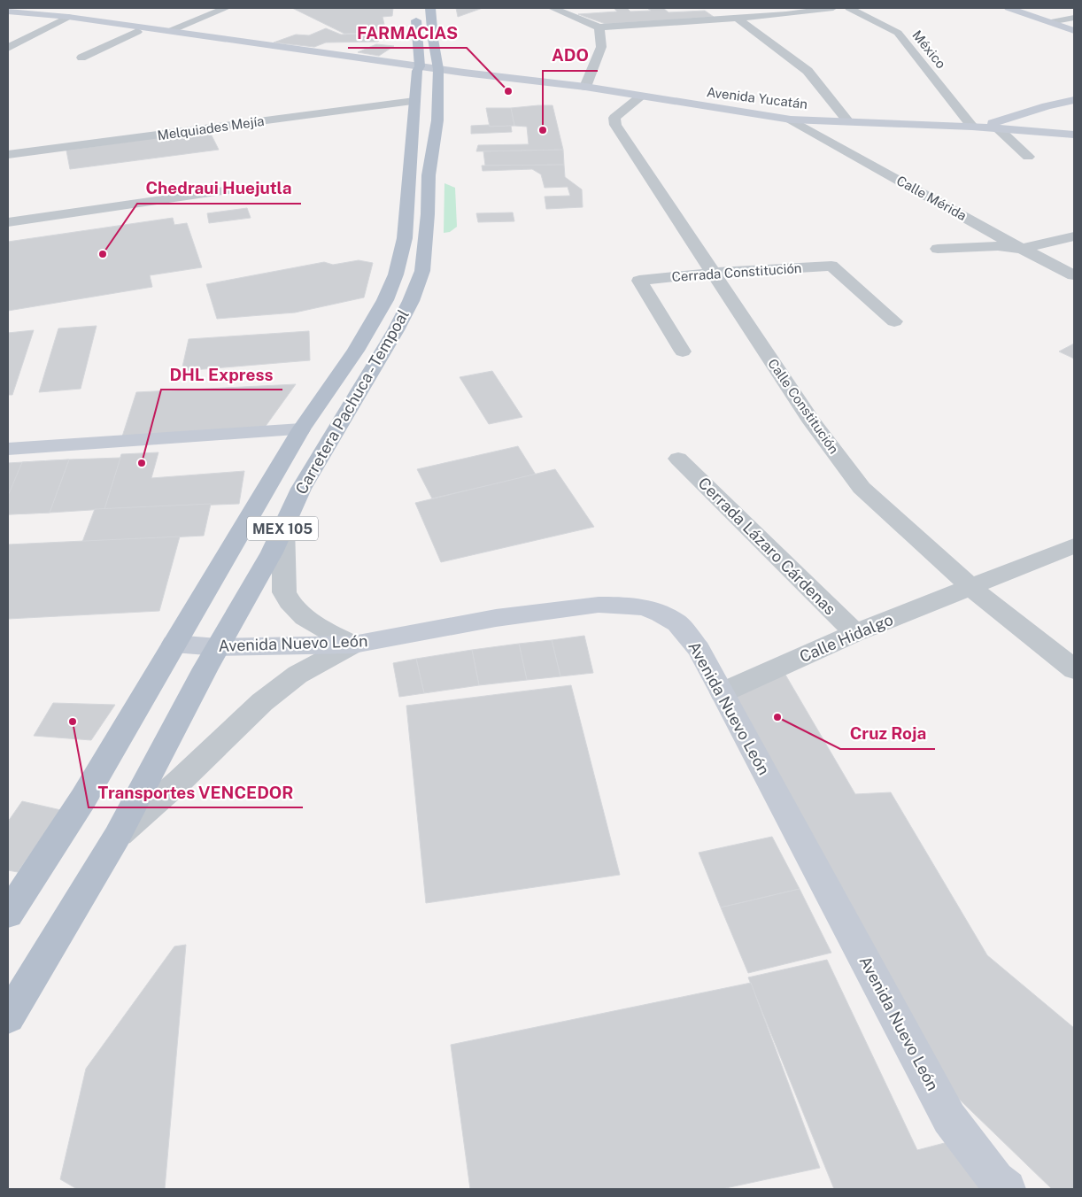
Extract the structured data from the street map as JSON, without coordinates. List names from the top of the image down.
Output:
{
  "streets": {
    "main road": ["Carretera Pachuca - Tempoal", "MEX 105"],
    "street": [
      "México",
      "Avenida Yucatán",
      "Melquiades Mejía",
      "Calle Mérida",
      "Cerrada Constitución",
      "Calle Constitución",
      "Cerrada Lázaro Cárdenas",
      "Calle Hidalgo",
      "Avenida Nuevo León"
    ]
  },
  "crossings": [
    ["México", "Avenida Yucatán"],
    ["Avenida Yucatán", "Calle Mérida"],
    ["Avenida Yucatán", "Carretera Pachuca - Tempoal"],
    ["Avenida Yucatán", "Calle Constitución"],
    ["Melquiades Mejía", "Carretera Pachuca - Tempoal"],
    ["Cerrada Constitución", "Calle Constitución"],
    ["Carretera Pachuca - Tempoal", "Avenida Nuevo León"],
    ["Calle Constitución", "Calle Hidalgo"],
    ["Cerrada Lázaro Cárdenas", "Calle Hidalgo"],
    ["Calle Hidalgo", "Avenida Nuevo León"]
  ],
  "places": [
    "FARMACIAS",
    "ADO",
    "Chedraui Huejutla",
    "DHL Express",
    "Cruz Roja",
    "Transportes VENCEDOR"
  ]
}
